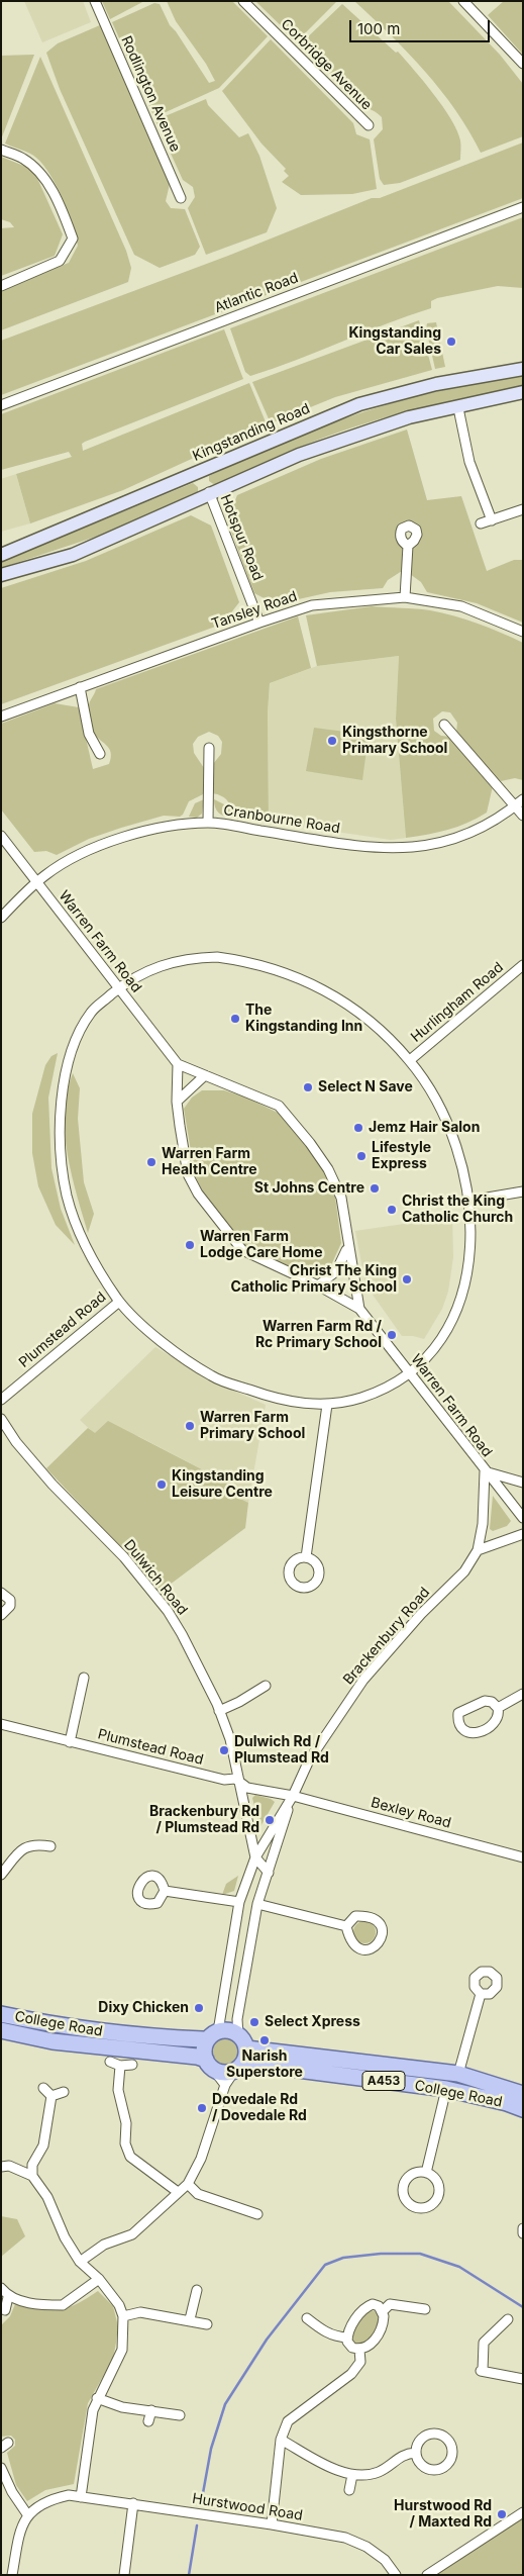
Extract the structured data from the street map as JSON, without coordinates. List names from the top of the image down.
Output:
{
  "streets": {
    "main road": ["Kingstanding Road", "College Road", "A453"],
    "street": [
      "Corbridge Avenue",
      "Rodlington Avenue",
      "Atlantic Road",
      "Hotspur Road",
      "Tansley Road",
      "Cranbourne Road",
      "Warren Farm Road",
      "Hurlingham Road",
      "Plumstead Road",
      "Dulwich Road",
      "Brackenbury Road",
      "Bexley Road",
      "Hurstwood Road"
    ]
  },
  "crossings": [
    ["Hotspur Road", "Tansley Road"],
    ["Cranbourne Road", "Warren Farm Road"],
    ["Warren Farm Road", "Brackenbury Road"],
    ["Plumstead Road", "Dulwich Road"],
    ["Plumstead Road", "Brackenbury Road"],
    ["Plumstead Road", "Bexley Road"],
    ["Brackenbury Road", "Bexley Road"],
    ["Brackenbury Road", "College Road"]
  ],
  "places": [
    "Kingstanding Car Sales",
    "Kingsthorne Primary School",
    "The Kingstanding Inn",
    "Select N Save",
    "Jemz Hair Salon",
    "Lifestyle Express",
    "Warren Farm Health Centre",
    "St Johns Centre",
    "Christ the King Catholic Church",
    "Warren Farm Lodge Care Home",
    "Christ The King Catholic Primary School",
    "Warren Farm Rd / Rc Primary School",
    "Warren Farm Primary School",
    "Kingstanding Leisure Centre",
    "Dulwich Rd / Plumstead Rd",
    "Brackenbury Rd / Plumstead Rd",
    "Dixy Chicken",
    "Select Xpress",
    "Narish Superstore",
    "Dovedale Rd / Dovedale Rd",
    "Hurstwood Rd / Maxted Rd"
  ],
  "scale_bar": "100 m"
}
